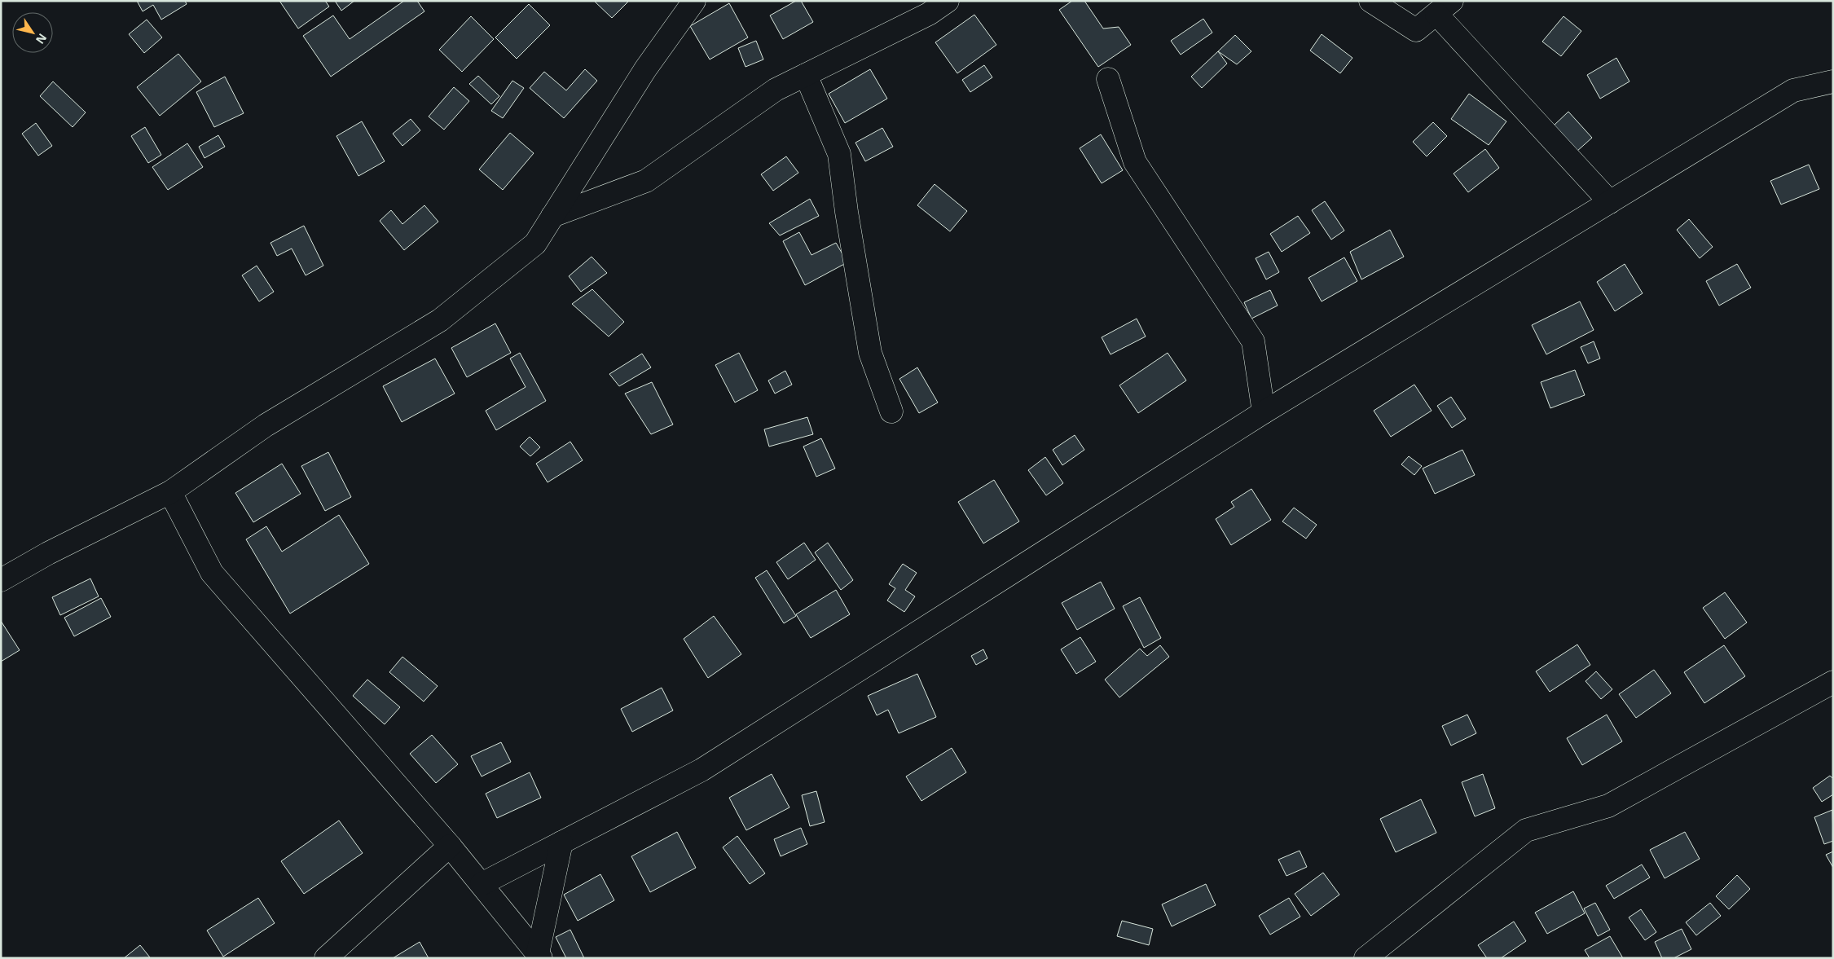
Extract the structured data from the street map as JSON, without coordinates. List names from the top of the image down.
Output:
{
  "north": "bottom right"
}
